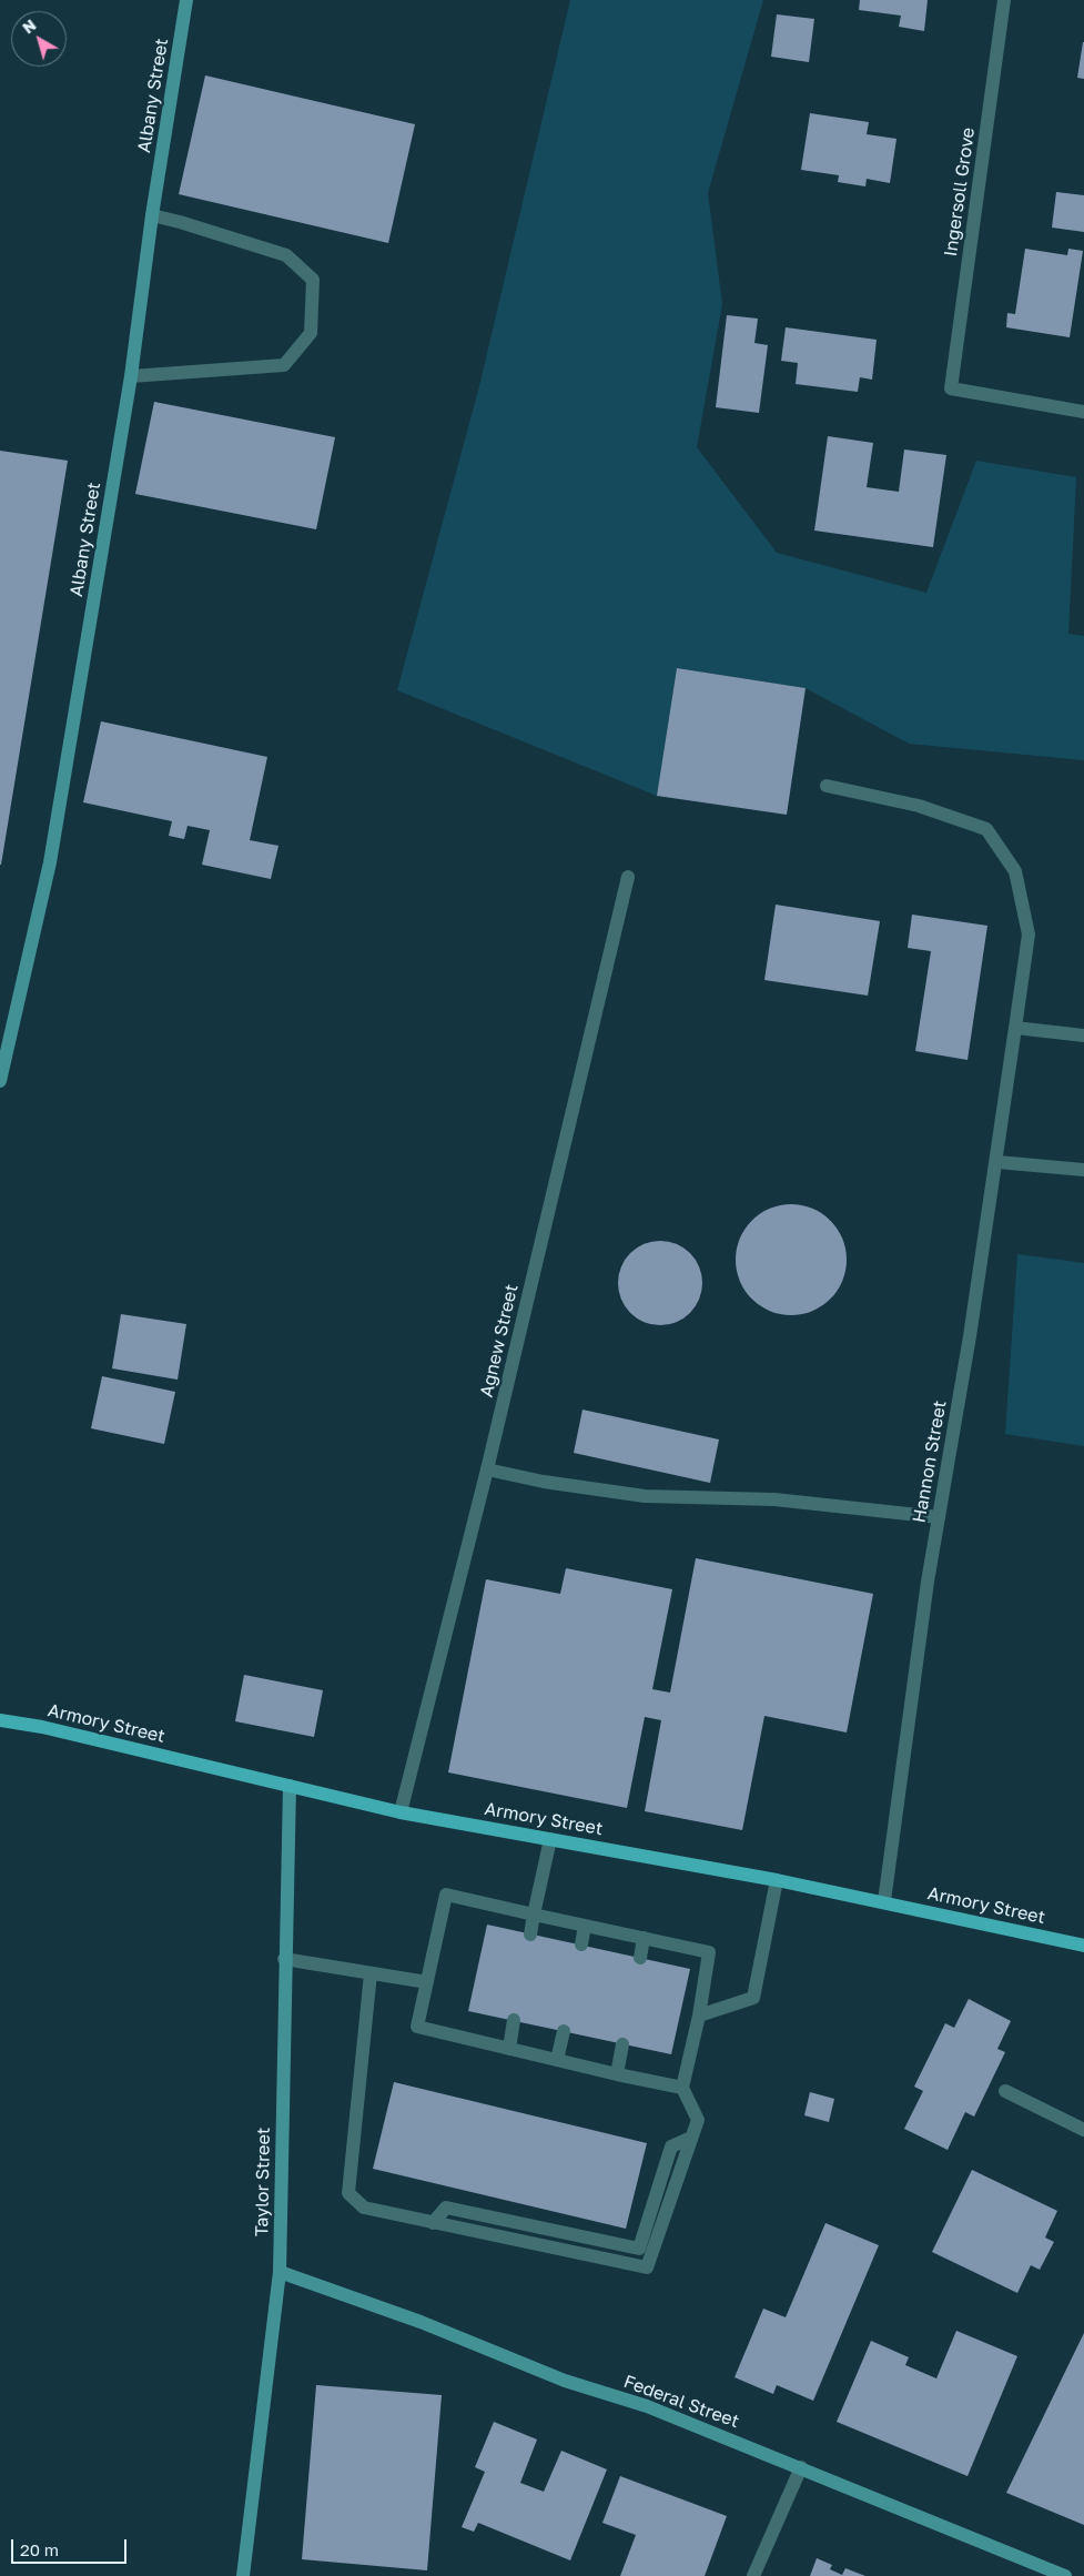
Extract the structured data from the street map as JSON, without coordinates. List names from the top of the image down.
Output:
{
  "streets": {
    "main road": ["Armory Street"],
    "street": [
      "Albany Street",
      "Ingersoll Grove",
      "Agnew Street",
      "Hannon Street",
      "Taylor Street",
      "Federal Street"
    ]
  },
  "crossings": [
    ["Agnew Street", "Armory Street"],
    ["Hannon Street", "Armory Street"],
    ["Armory Street", "Taylor Street"],
    ["Taylor Street", "Federal Street"]
  ],
  "scale_bar": "20 m",
  "north": "top left"
}
